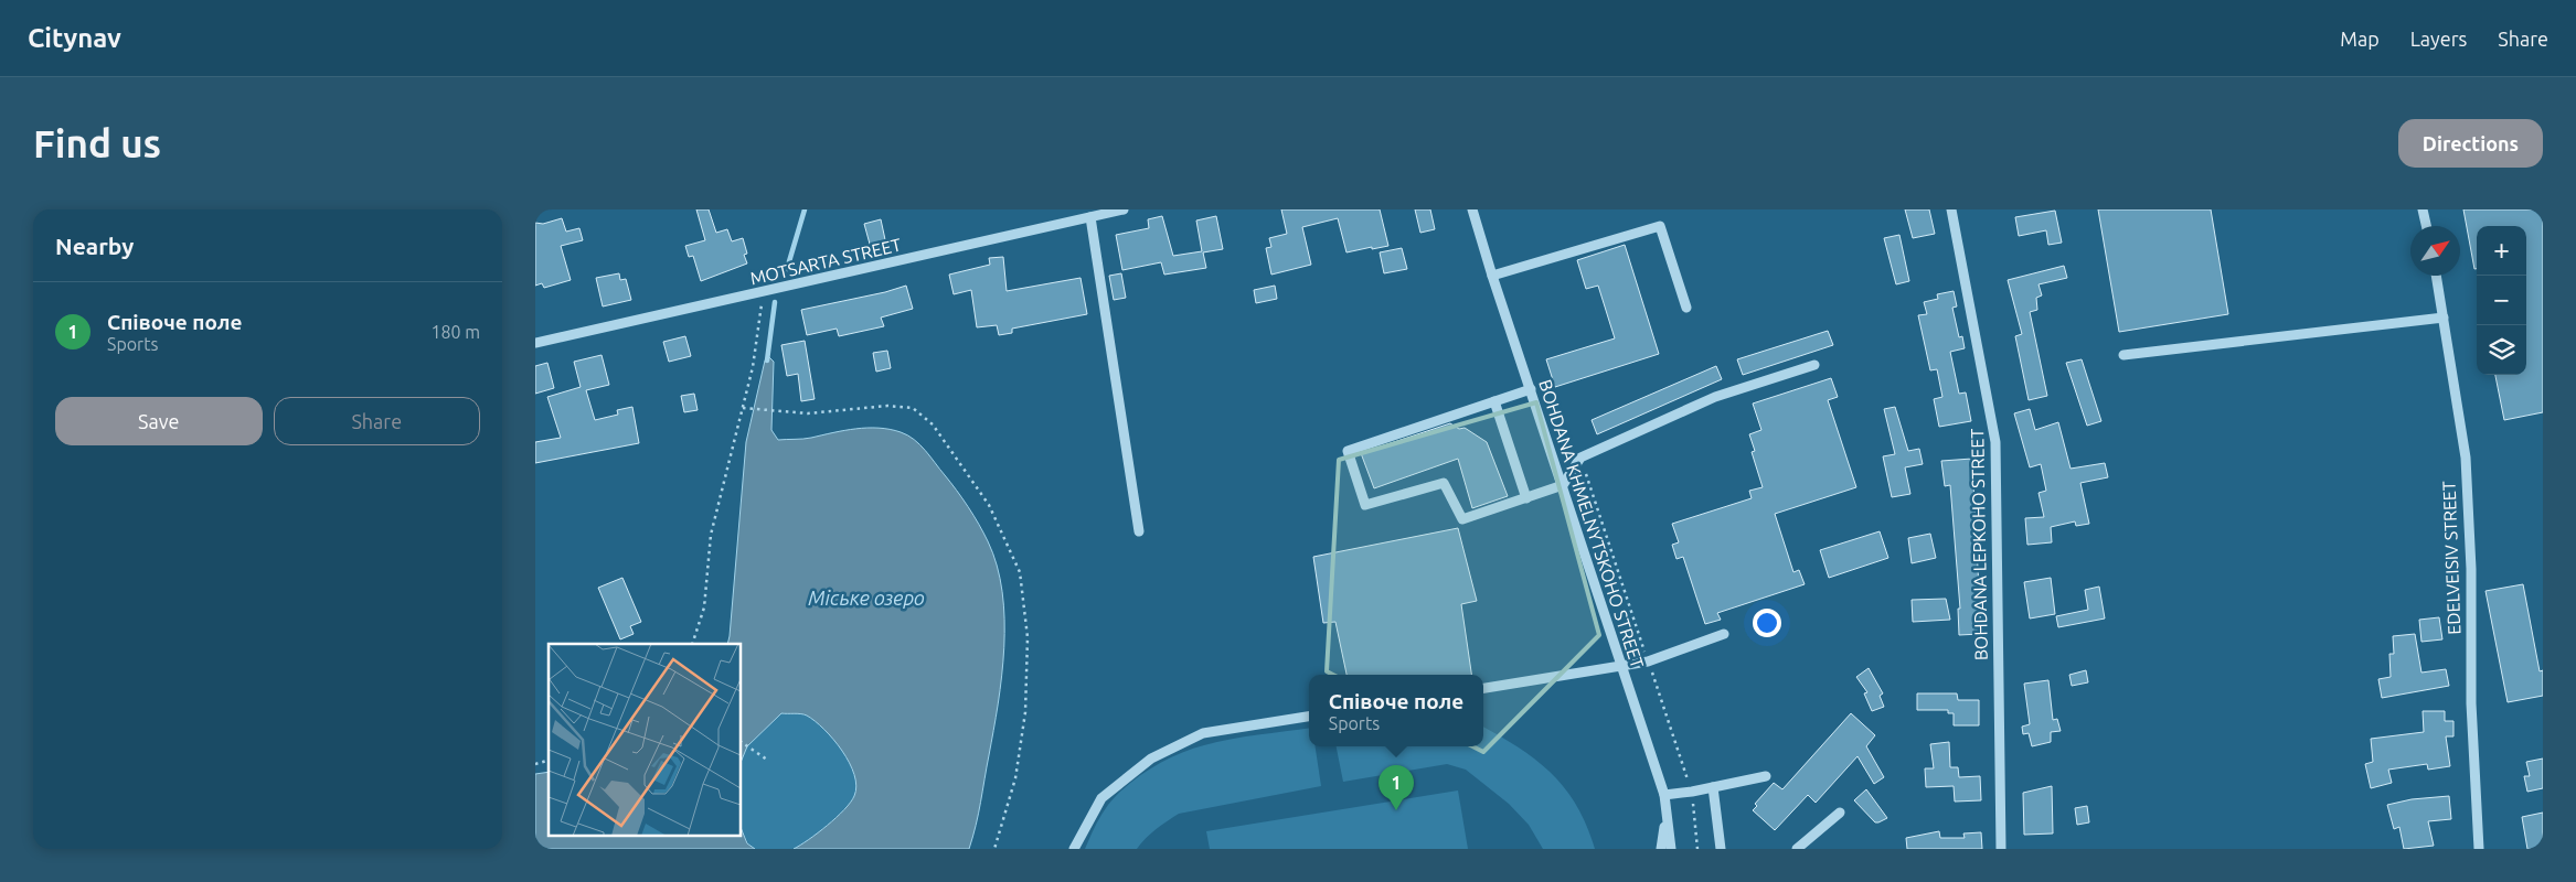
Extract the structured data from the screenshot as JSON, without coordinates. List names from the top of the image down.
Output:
{
  "streets": {
    "street": [
      "MOTSARTA STREET",
      "BOHDANA KHMELNYTSKOHO STREET",
      "BOHDANA LEPKOHO STREET",
      "EDELVEISIV STREET"
    ]
  },
  "water": ["Міське озеро"],
  "north": "top right",
  "page": {
    "header": "Citynav",
    "nav": ["Map", "Layers", "Share"],
    "buttons": [
      "Directions",
      ["Save", "Share"]
    ],
    "title": "Find us",
    "heading": "Nearby",
    "map_buttons": ["+", "−"],
    "list": [
      {
        "mark": "1",
        "name": "Співоче поле",
        "note": "Sports",
        "value": "180 m"
      }
    ],
    "popup": ["Співоче поле", "Sports"],
    "pins": "1"
  }
}
